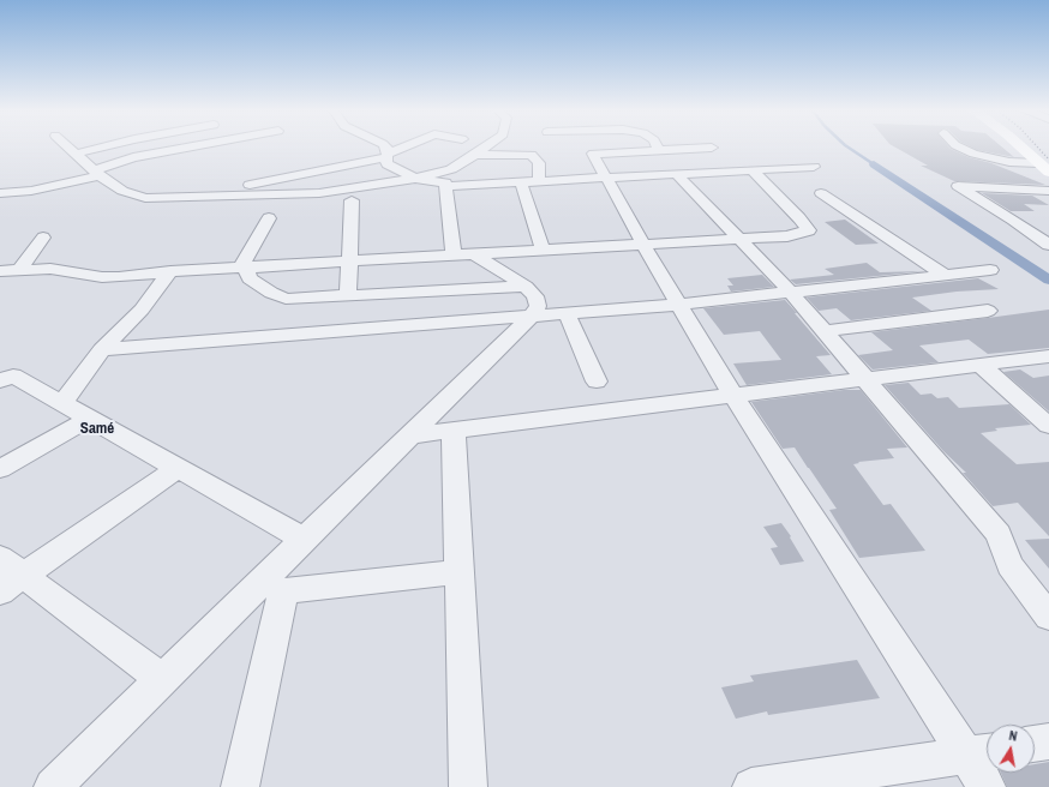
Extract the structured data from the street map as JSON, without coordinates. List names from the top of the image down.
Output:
{
  "districts": ["Samé"],
  "north": "top"
}
